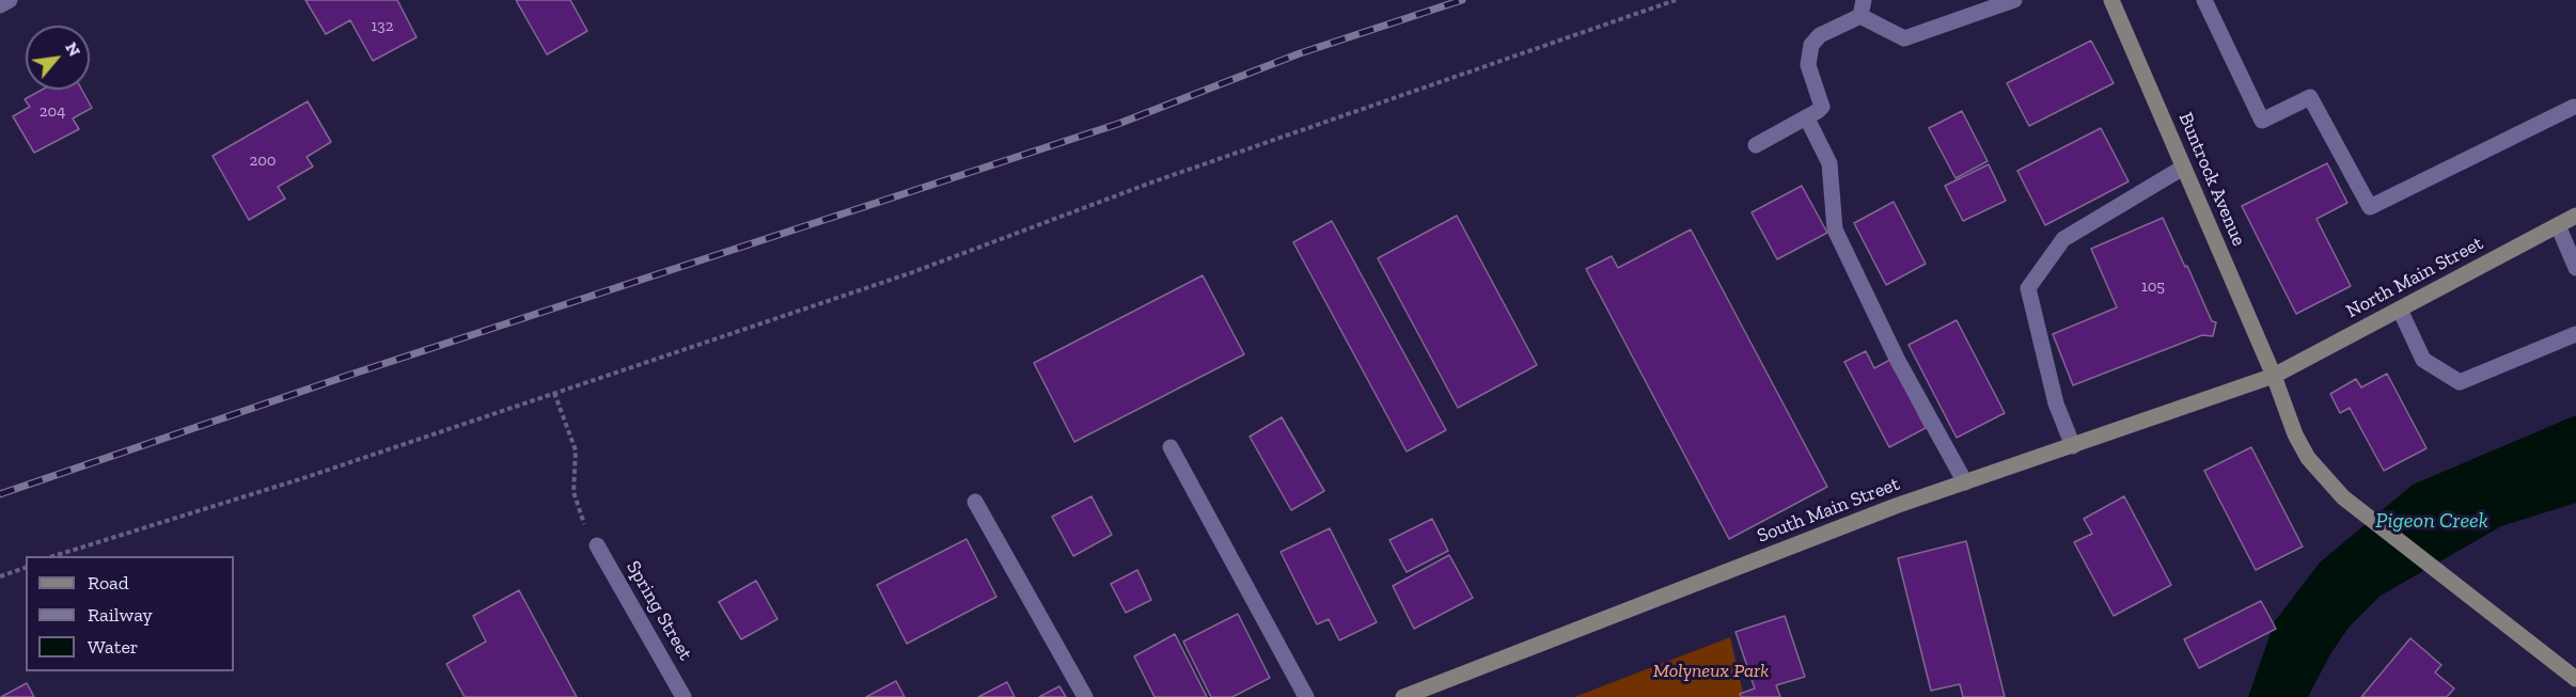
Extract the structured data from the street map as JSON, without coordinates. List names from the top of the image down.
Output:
{
  "streets": {
    "main road": ["Buntrock Avenue", "North Main Street", "South Main Street"],
    "street": ["Spring Street"]
  },
  "crossings": [
    ["Buntrock Avenue", "North Main Street"],
    ["Buntrock Avenue", "South Main Street"],
    ["North Main Street", "South Main Street"]
  ],
  "water": ["Pigeon Creek"],
  "parks": ["Molyneux Park"],
  "house_numbers": [
    "132",
    "204",
    "200",
    "105"
  ],
  "legend": ["Road", "Railway", "Water"],
  "north": "top right"
}
